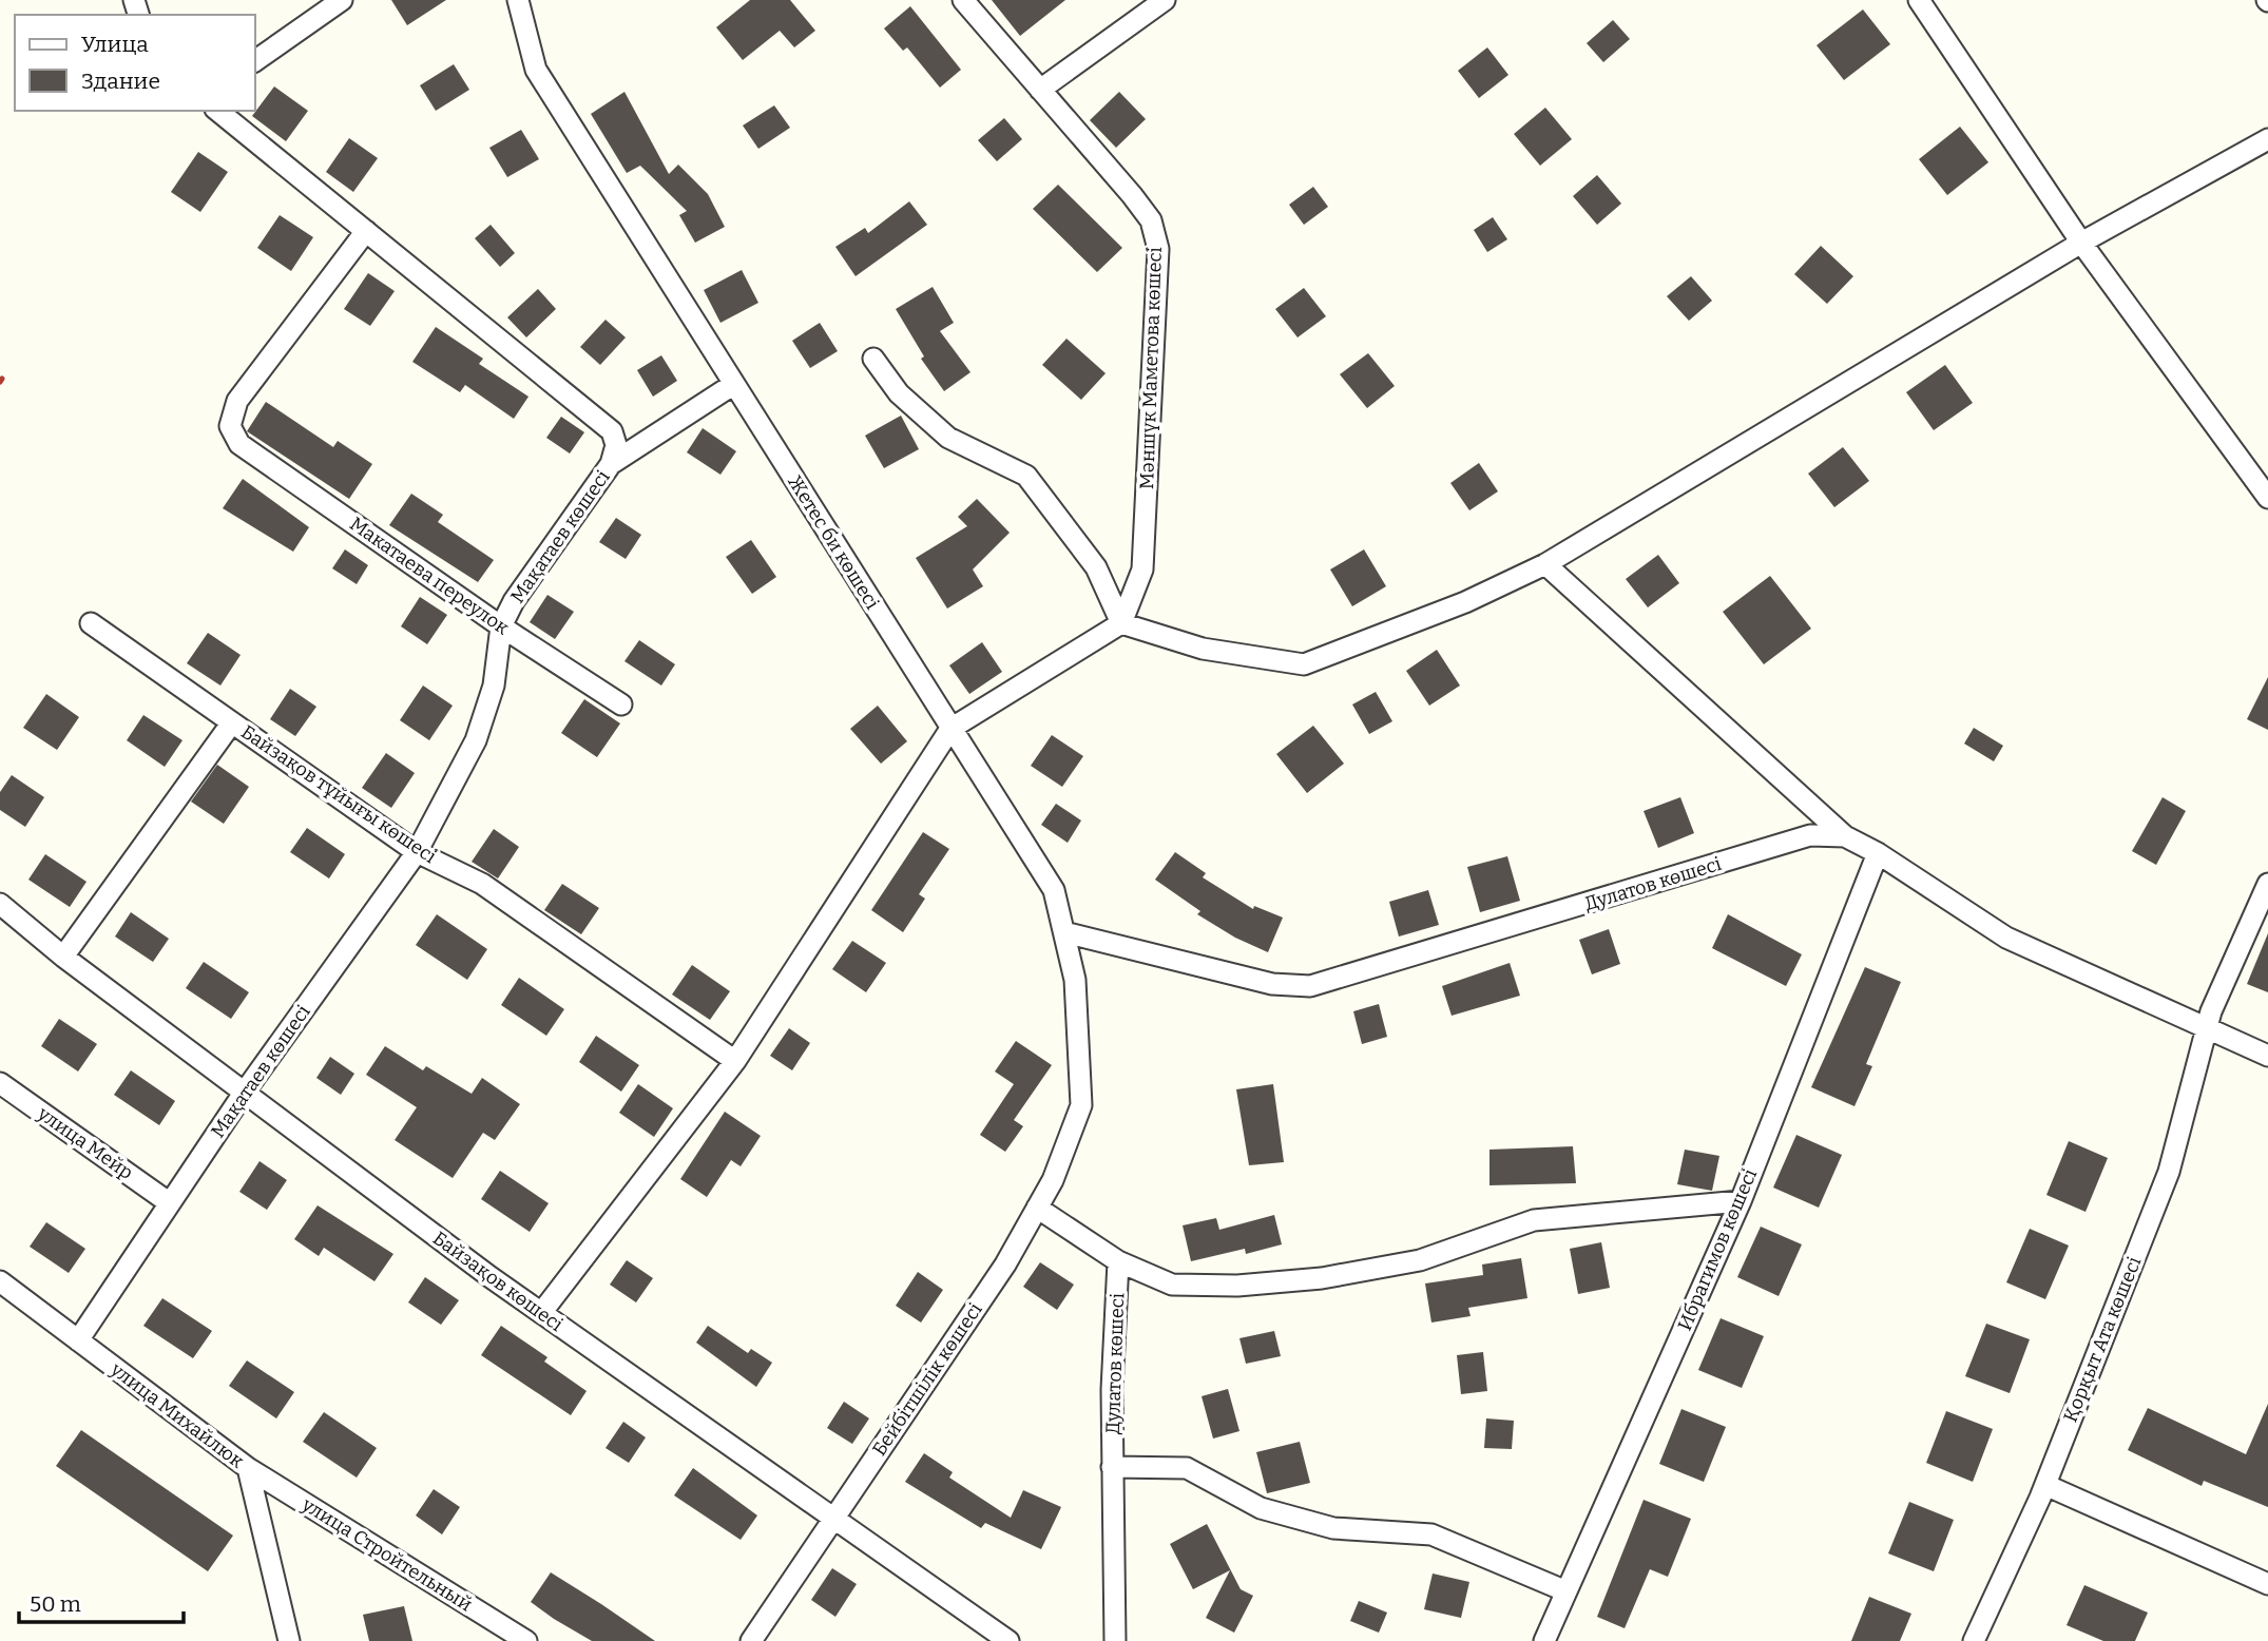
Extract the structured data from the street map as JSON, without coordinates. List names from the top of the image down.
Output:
{
  "streets": {
    "street": [
      "Мәншүк Маметова көшесі",
      "Мақатаев көшесі",
      "Жетес би көшесі",
      "Макатаева переулок",
      "Байзақов тұйығы көшесі",
      "Дулатов көшесі",
      "улица Мейр",
      "Ибрагимов көшесі",
      "Байзақов көшесі",
      "Қорқыт Ата көшесі",
      "Бейбітшілік көшесі",
      "улица Михайлюк",
      "улица Стройтельный"
    ]
  },
  "crossings": [
    ["Мақатаев көшесі", "Макатаева переулок"],
    ["Мақатаев көшесі", "Байзақов тұйығы көшесі"],
    ["Мақатаев көшесі", "улица Мейр"],
    ["Мақатаев көшесі", "Байзақов көшесі"],
    ["Мақатаев көшесі", "улица Михайлюк"],
    ["Жетес би көшесі", "Дулатов көшесі"],
    ["Жетес би көшесі", "Бейбітшілік көшесі"],
    ["Дулатов көшесі", "Ибрагимов көшесі"],
    ["Дулатов көшесі", "Қорқыт Ата көшесі"],
    ["Дулатов көшесі", "Бейбітшілік көшесі"],
    ["Байзақов көшесі", "Бейбітшілік көшесі"],
    ["улица Михайлюк", "улица Стройтельный"]
  ],
  "legend": ["Улица", "Здание"],
  "scale_bar": "50 m"
}
